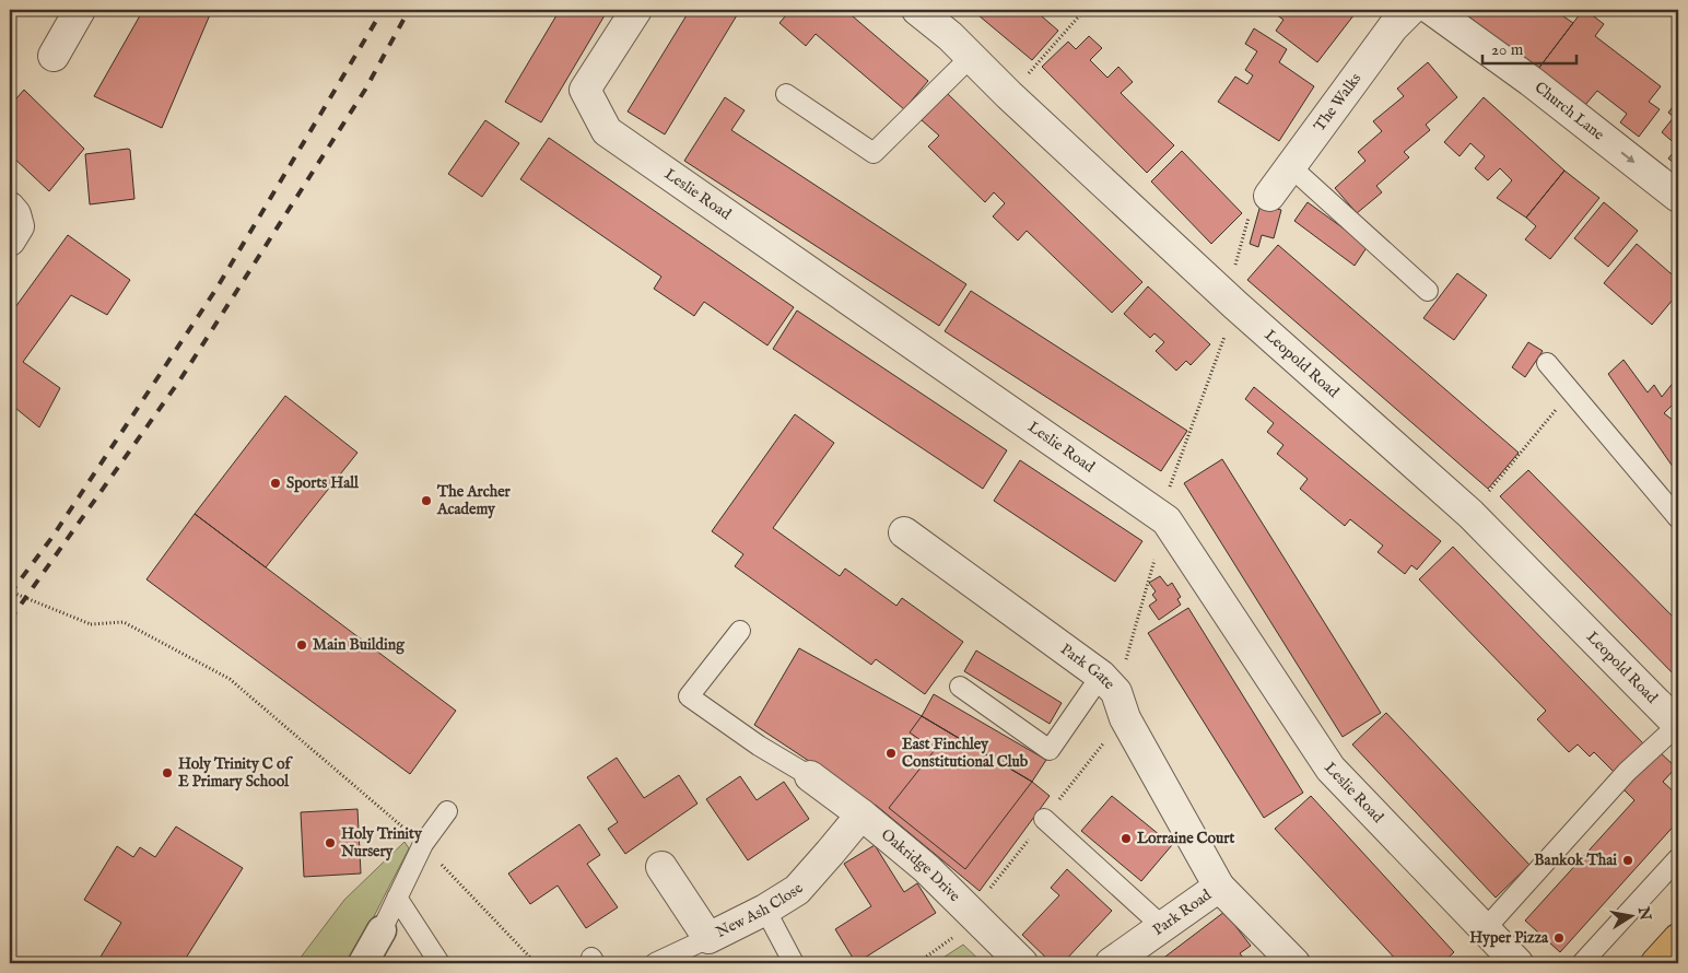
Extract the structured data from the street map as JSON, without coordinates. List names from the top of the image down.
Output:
{
  "streets": {
    "street": [
      "The Walks",
      "Church Lane",
      "Leslie Road",
      "Leopold Road",
      "Park Gate",
      "Oakridge Drive",
      "New Ash Close",
      "Park Road"
    ]
  },
  "crossings": [
    ["Park Gate", "Park Road"],
    ["Oakridge Drive", "New Ash Close"]
  ],
  "one_way": ["Church Lane"],
  "places": [
    "Sports Hall",
    "The Archer Academy",
    "Main Building",
    "East Finchley Constitutional Club",
    "Holy Trinity C of E Primary School",
    "Lorraine Court",
    "Holy Trinity Nursery",
    "Bankok Thai",
    "Hyper Pizza"
  ],
  "scale_bar": "20 m",
  "north": "right"
}
